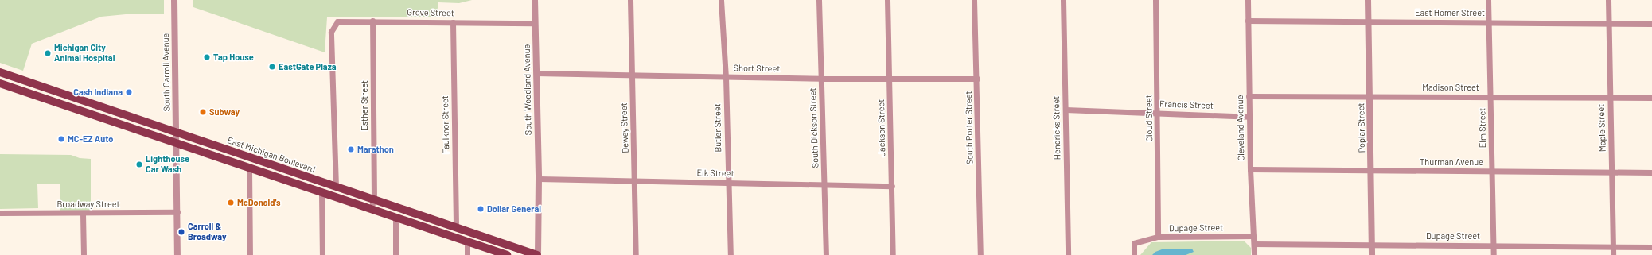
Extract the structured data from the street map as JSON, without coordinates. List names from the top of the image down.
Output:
{
  "streets": {
    "main road": ["East Michigan Boulevard"],
    "street": [
      "Grove Street",
      "East Homer Street",
      "Short Street",
      "South Carroll Avenue",
      "Madison Street",
      "South Woodland Avenue",
      "Francis Street",
      "Esther Street",
      "Cloud Street",
      "Faulknor Street",
      "Dewey Street",
      "Butler Street",
      "South Dickson Street",
      "Jackson Street",
      "South Porter Street",
      "Hendricks Street",
      "Cleveland Avenue",
      "Poplar Street",
      "Elm Street",
      "Maple Street",
      "Thurman Avenue",
      "Elk Street",
      "Broadway Street",
      "Dupage Street"
    ]
  },
  "crossings": [
    ["Grove Street", "South Woodland Avenue"],
    ["Grove Street", "Esther Street"],
    ["Grove Street", "Faulknor Street"],
    ["Grove Street", "East Michigan Boulevard"],
    ["East Homer Street", "Cleveland Avenue"],
    ["East Homer Street", "Poplar Street"],
    ["East Homer Street", "Elm Street"],
    ["East Homer Street", "Maple Street"],
    ["Short Street", "South Woodland Avenue"],
    ["Short Street", "Dewey Street"],
    ["Short Street", "Butler Street"],
    ["Short Street", "South Dickson Street"],
    ["Short Street", "Jackson Street"],
    ["Short Street", "South Porter Street"],
    ["South Carroll Avenue", "East Michigan Boulevard"],
    ["South Carroll Avenue", "Broadway Street"],
    ["Madison Street", "Cleveland Avenue"],
    ["Madison Street", "Poplar Street"],
    ["Madison Street", "Elm Street"],
    ["Madison Street", "Maple Street"],
    ["South Woodland Avenue", "East Michigan Boulevard"],
    ["South Woodland Avenue", "Elk Street"],
    ["Francis Street", "Cloud Street"],
    ["Francis Street", "Hendricks Street"],
    ["Francis Street", "Cleveland Avenue"],
    ["Esther Street", "East Michigan Boulevard"],
    ["Cloud Street", "Dupage Street"],
    ["Faulknor Street", "East Michigan Boulevard"],
    ["Dewey Street", "Elk Street"],
    ["Butler Street", "Elk Street"],
    ["South Dickson Street", "Elk Street"],
    ["Jackson Street", "Elk Street"],
    ["Cleveland Avenue", "Thurman Avenue"],
    ["Cleveland Avenue", "Dupage Street"],
    ["Poplar Street", "Thurman Avenue"],
    ["Poplar Street", "Dupage Street"],
    ["Elm Street", "Thurman Avenue"],
    ["Elm Street", "Dupage Street"],
    ["Maple Street", "Thurman Avenue"],
    ["Maple Street", "Dupage Street"]
  ],
  "places": [
    "Michigan City Animal Hospital",
    "Tap House",
    "EastGate Plaza",
    "Cash Indiana",
    "Subway",
    "MC-EZ Auto",
    "Marathon",
    "Lighthouse Car Wash",
    "McDonald's",
    "Dollar General",
    "Carroll & Broadway"
  ]
}
